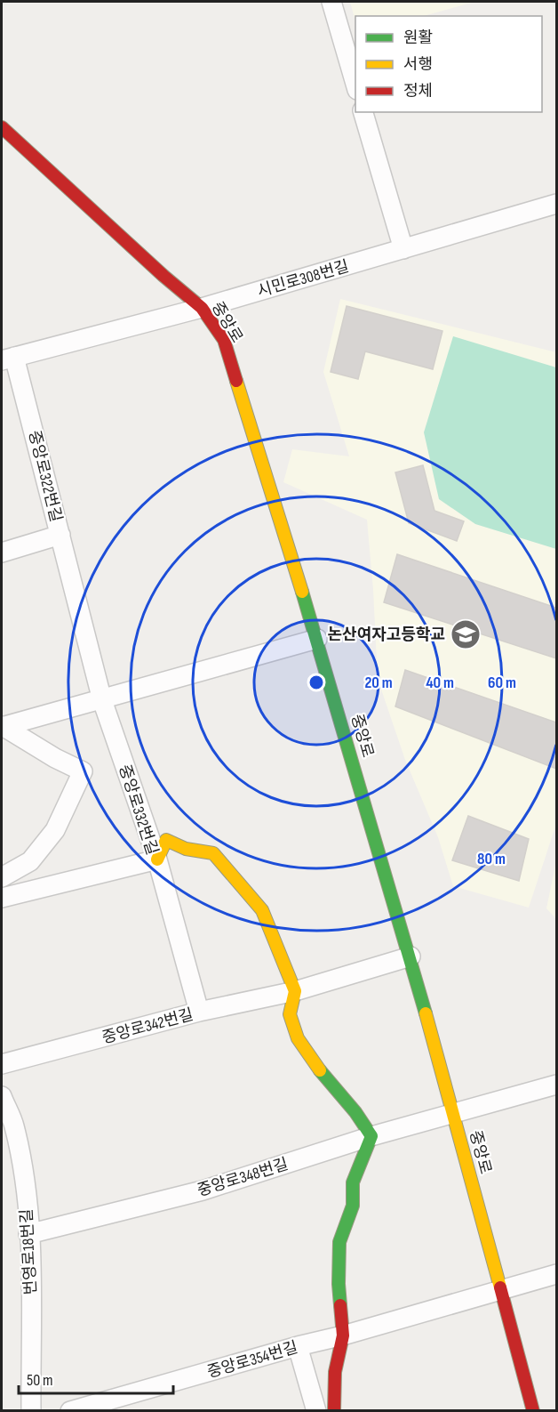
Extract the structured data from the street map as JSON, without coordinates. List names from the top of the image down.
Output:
{
  "streets": {
    "street": [
      "시민로308번길",
      "중앙로",
      "중앙로322번길",
      "중앙로332번길",
      "중앙로342번길",
      "중앙로348번길",
      "번영로18번길",
      "중앙로354번길"
    ]
  },
  "crossings": [
    ["시민로308번길", "중앙로"],
    ["시민로308번길", "중앙로322번길"],
    ["중앙로", "중앙로322번길"],
    ["중앙로", "중앙로342번길"],
    ["중앙로", "중앙로348번길"],
    ["중앙로", "중앙로354번길"],
    ["중앙로322번길", "중앙로332번길"],
    ["중앙로348번길", "번영로18번길"]
  ],
  "places": {
    "school or university": ["논산여자고등학교"]
  },
  "legend": ["원활", "서행", "정체"],
  "scale_bar": "50 m",
  "rings": [
    "20 m",
    "40 m",
    "60 m",
    "80 m"
  ]
}
